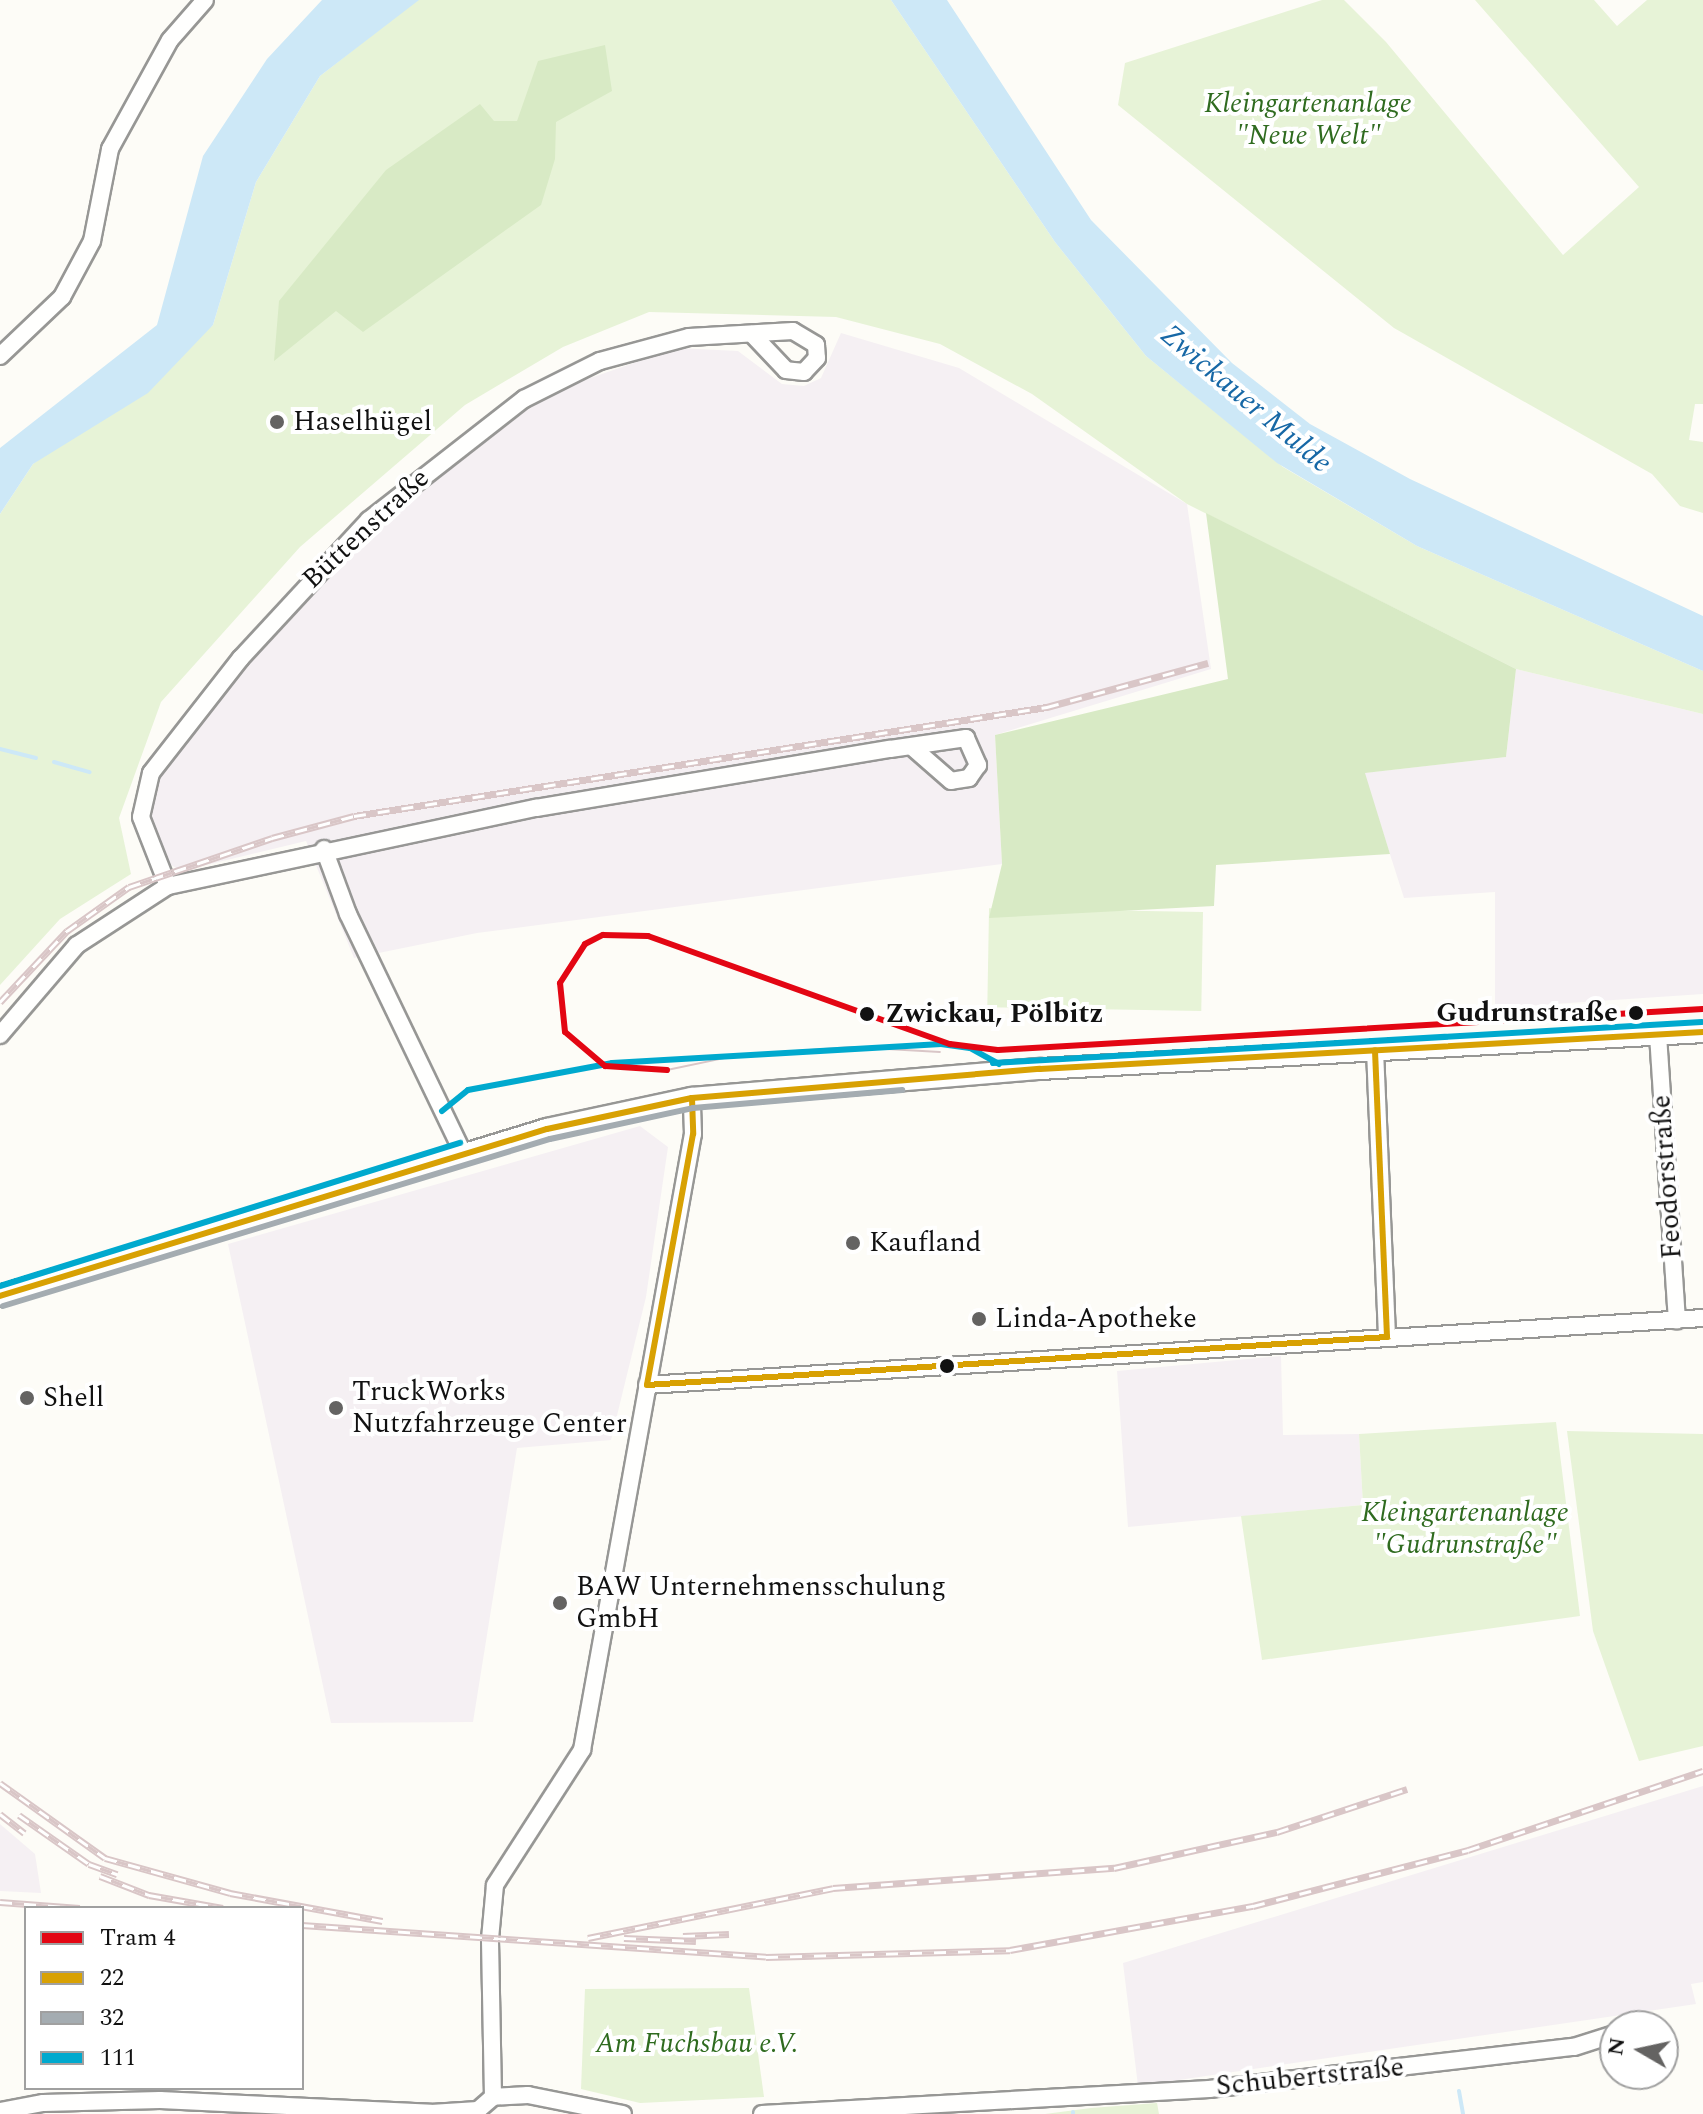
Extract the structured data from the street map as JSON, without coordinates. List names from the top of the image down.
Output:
{
  "streets": {
    "street": ["Büttenstraße", "Feodorstraße", "Schubertstraße"]
  },
  "water": ["Zwickauer Mulde"],
  "parks": ["Kleingartenanlage \"Neue Welt\"", "Kleingartenanlage \"Gudrunstraße\"", "Am Fuchsbau e.V."],
  "places": [
    "Haselhügel",
    "Gudrunstraße",
    "Zwickau, Pölbitz",
    "Kaufland",
    "Linda-Apotheke",
    "Shell",
    "TruckWorks Nutzfahrzeuge Center",
    "BAW Unternehmensschulung GmbH"
  ],
  "lines": [
    "tram line 4",
    "transit line 111",
    "transit line 22",
    "transit line 32"
  ],
  "legend": [
    "Tram 4",
    "22",
    "32",
    "111"
  ],
  "north": "left"
}
